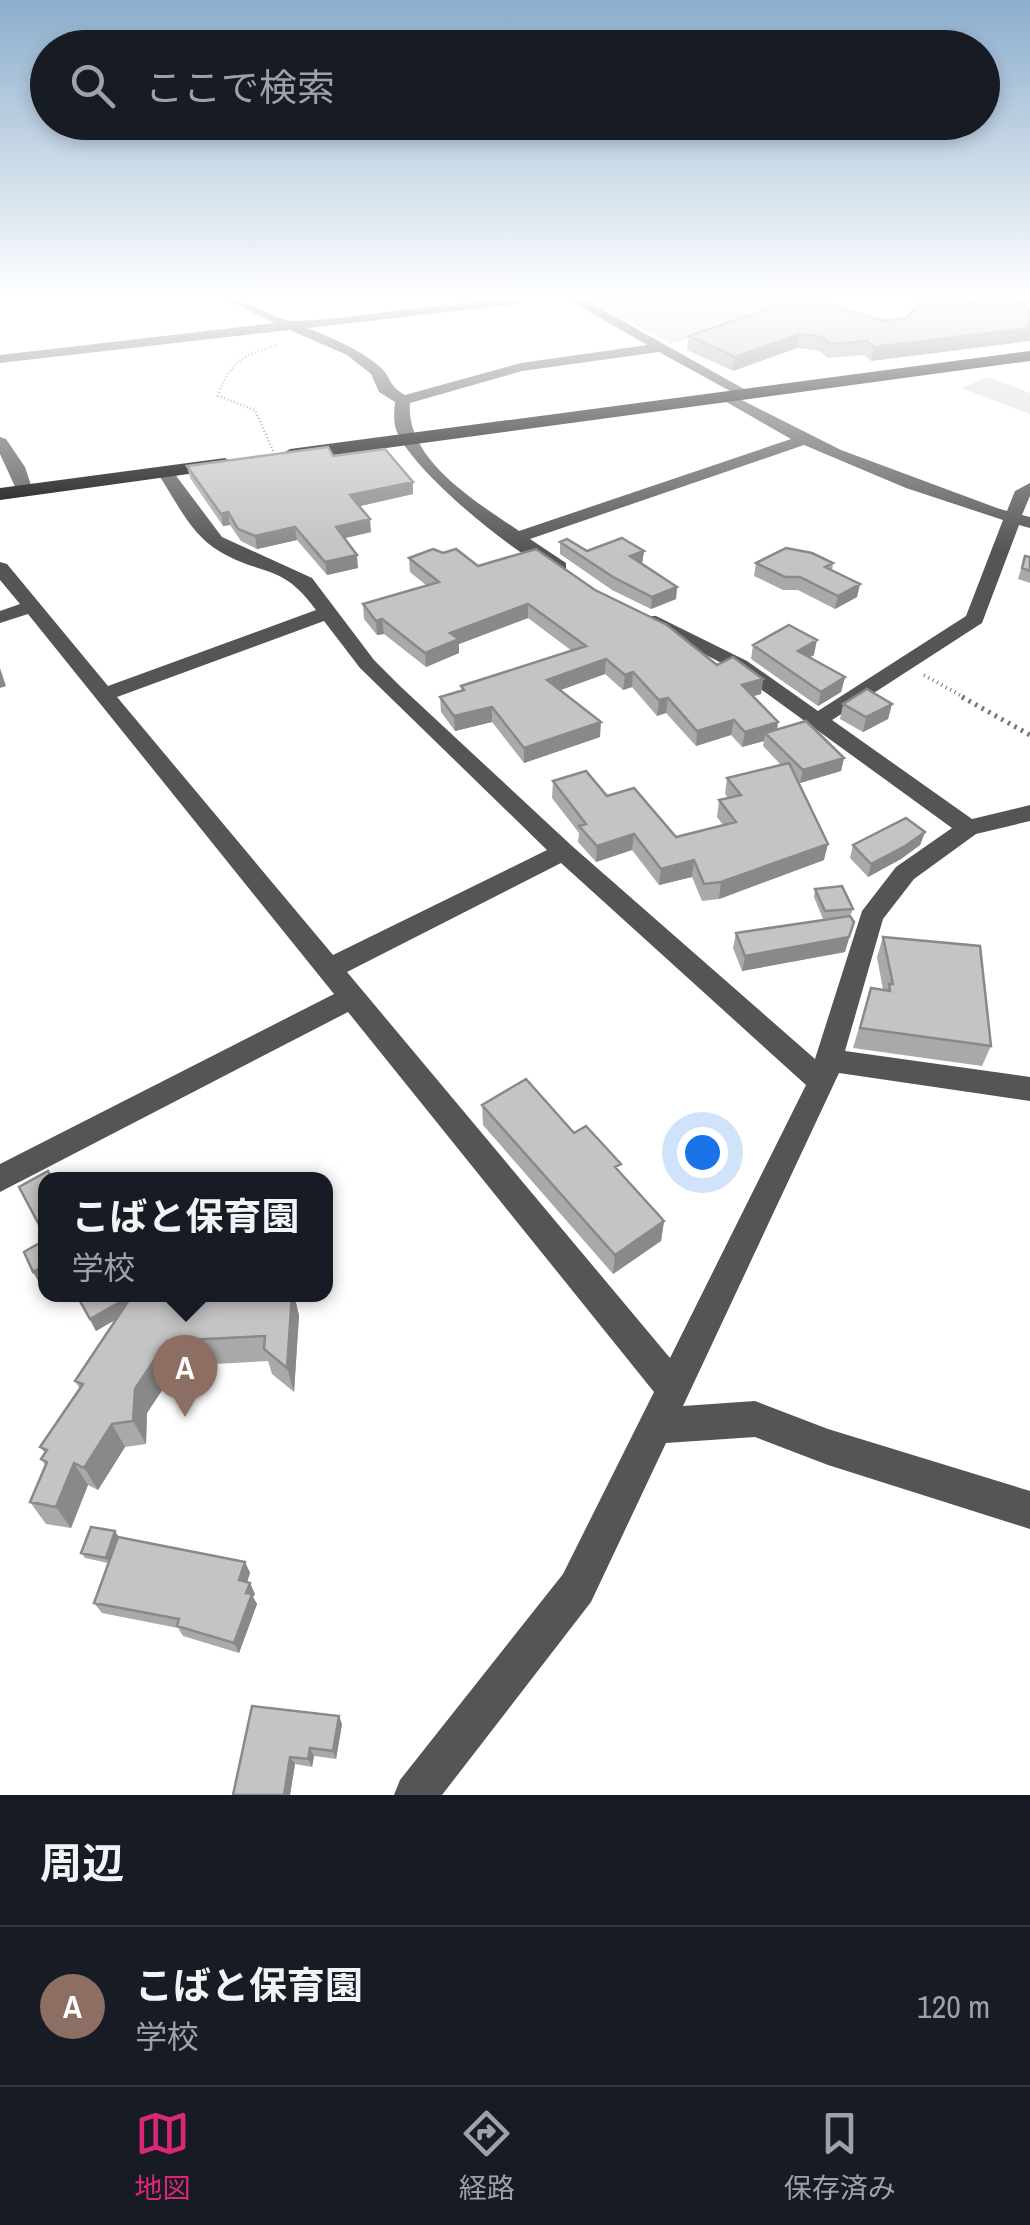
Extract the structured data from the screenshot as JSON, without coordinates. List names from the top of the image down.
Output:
{
  "page": {
    "search": "ここで検索",
    "popup": ["こばと保育園", "学校"],
    "pins": "A",
    "heading": "周辺",
    "list": [
      {
        "mark": "A",
        "name": "こばと保育園",
        "note": "学校",
        "value": "120 m"
      }
    ],
    "nav": ["地図", "経路", "保存済み"]
  }
}
